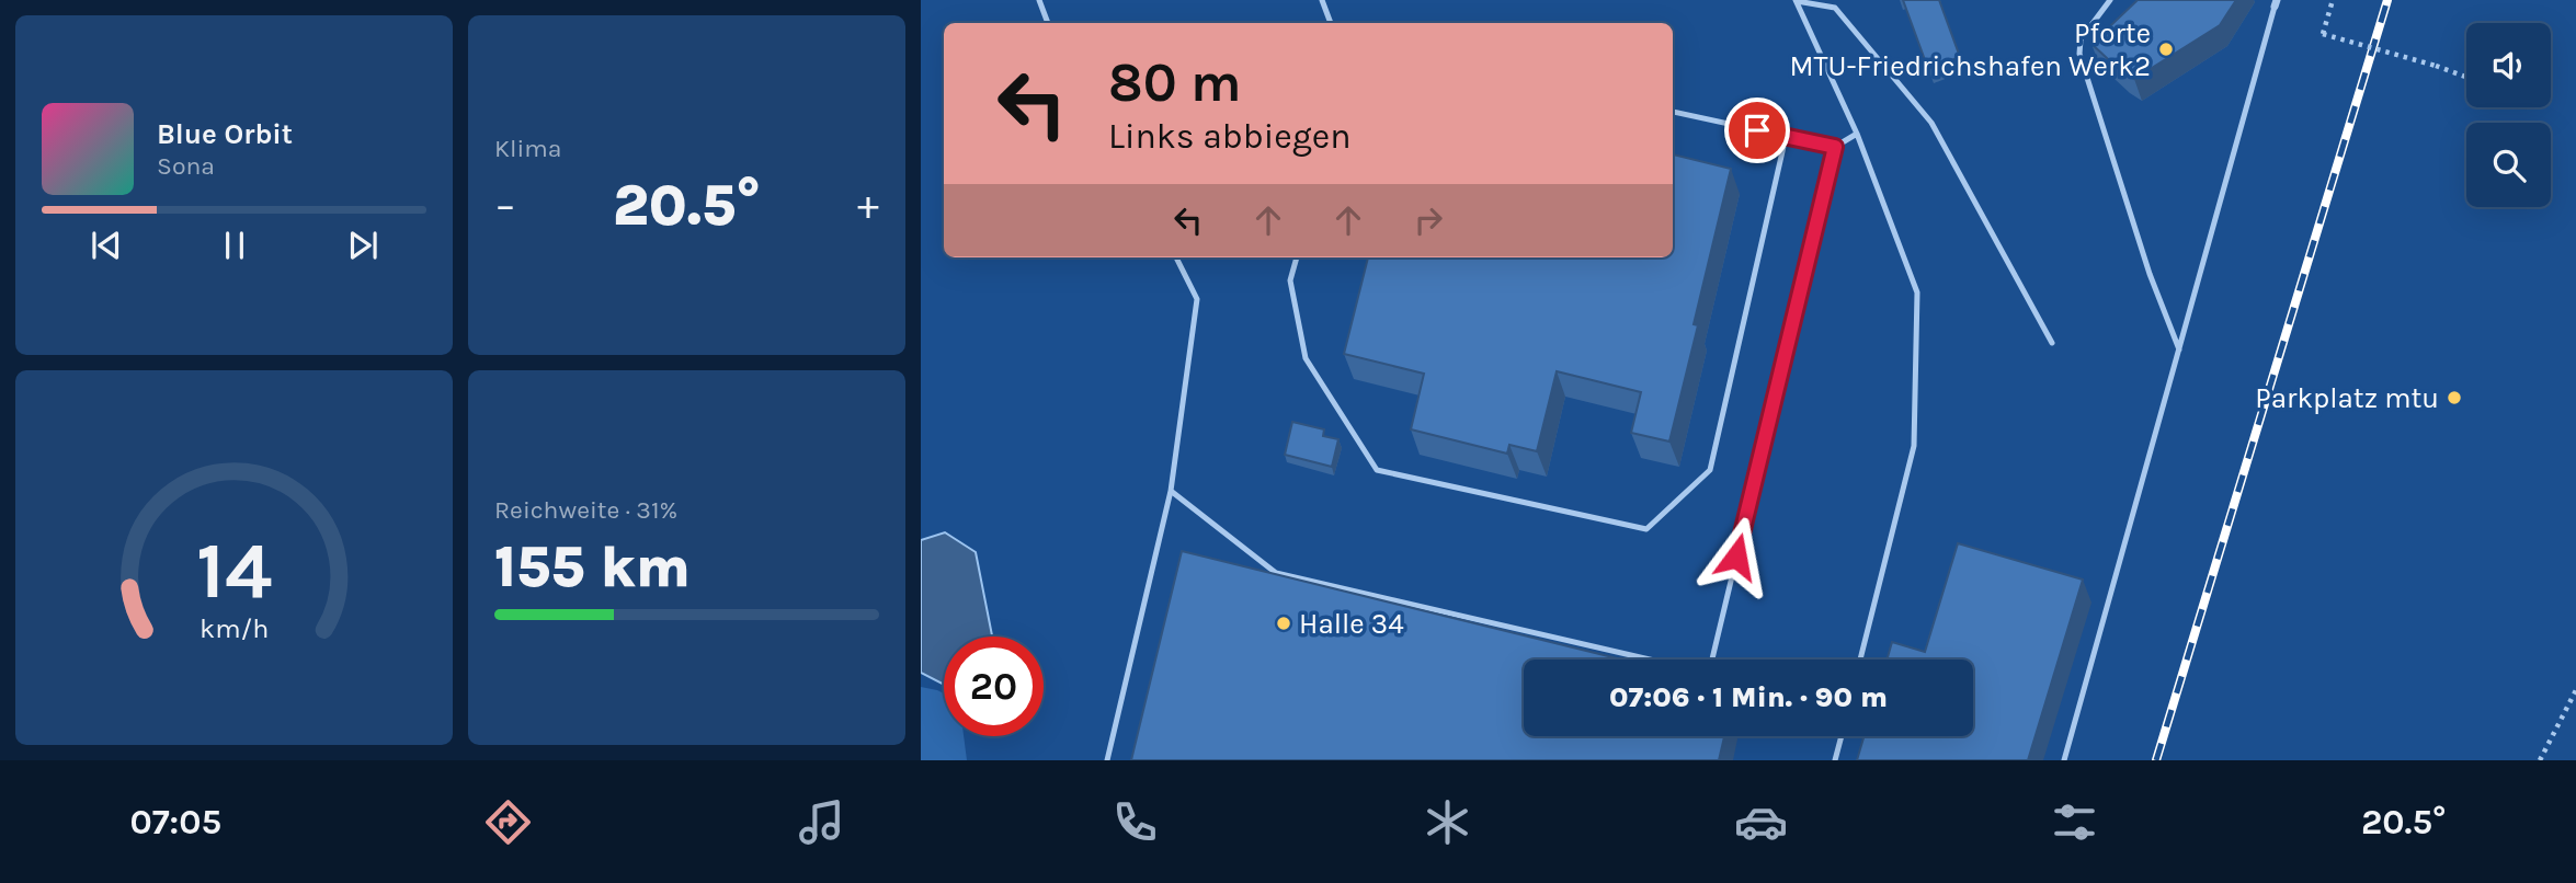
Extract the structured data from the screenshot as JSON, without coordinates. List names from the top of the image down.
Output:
{
  "places": ["Pforte MTU-Friedrichshafen Werk2", "Parkplatz mtu", "Halle 34"],
  "page": {
    "tile": [
      "Klima",
      ["Reichweite · 31%", "155 km"]
    ],
    "turn": ["80 m", "Links abbiegen"],
    "song": ["Blue Orbit", "Sona"],
    "heat": ["−", "20.5°", "+"],
    "limit": "20",
    "trip": "07:06 · 1 Min. · 90 m",
    "tabs": ["07:05", "20.5°"],
    "gauge": ["14", "km/h"]
  }
}
